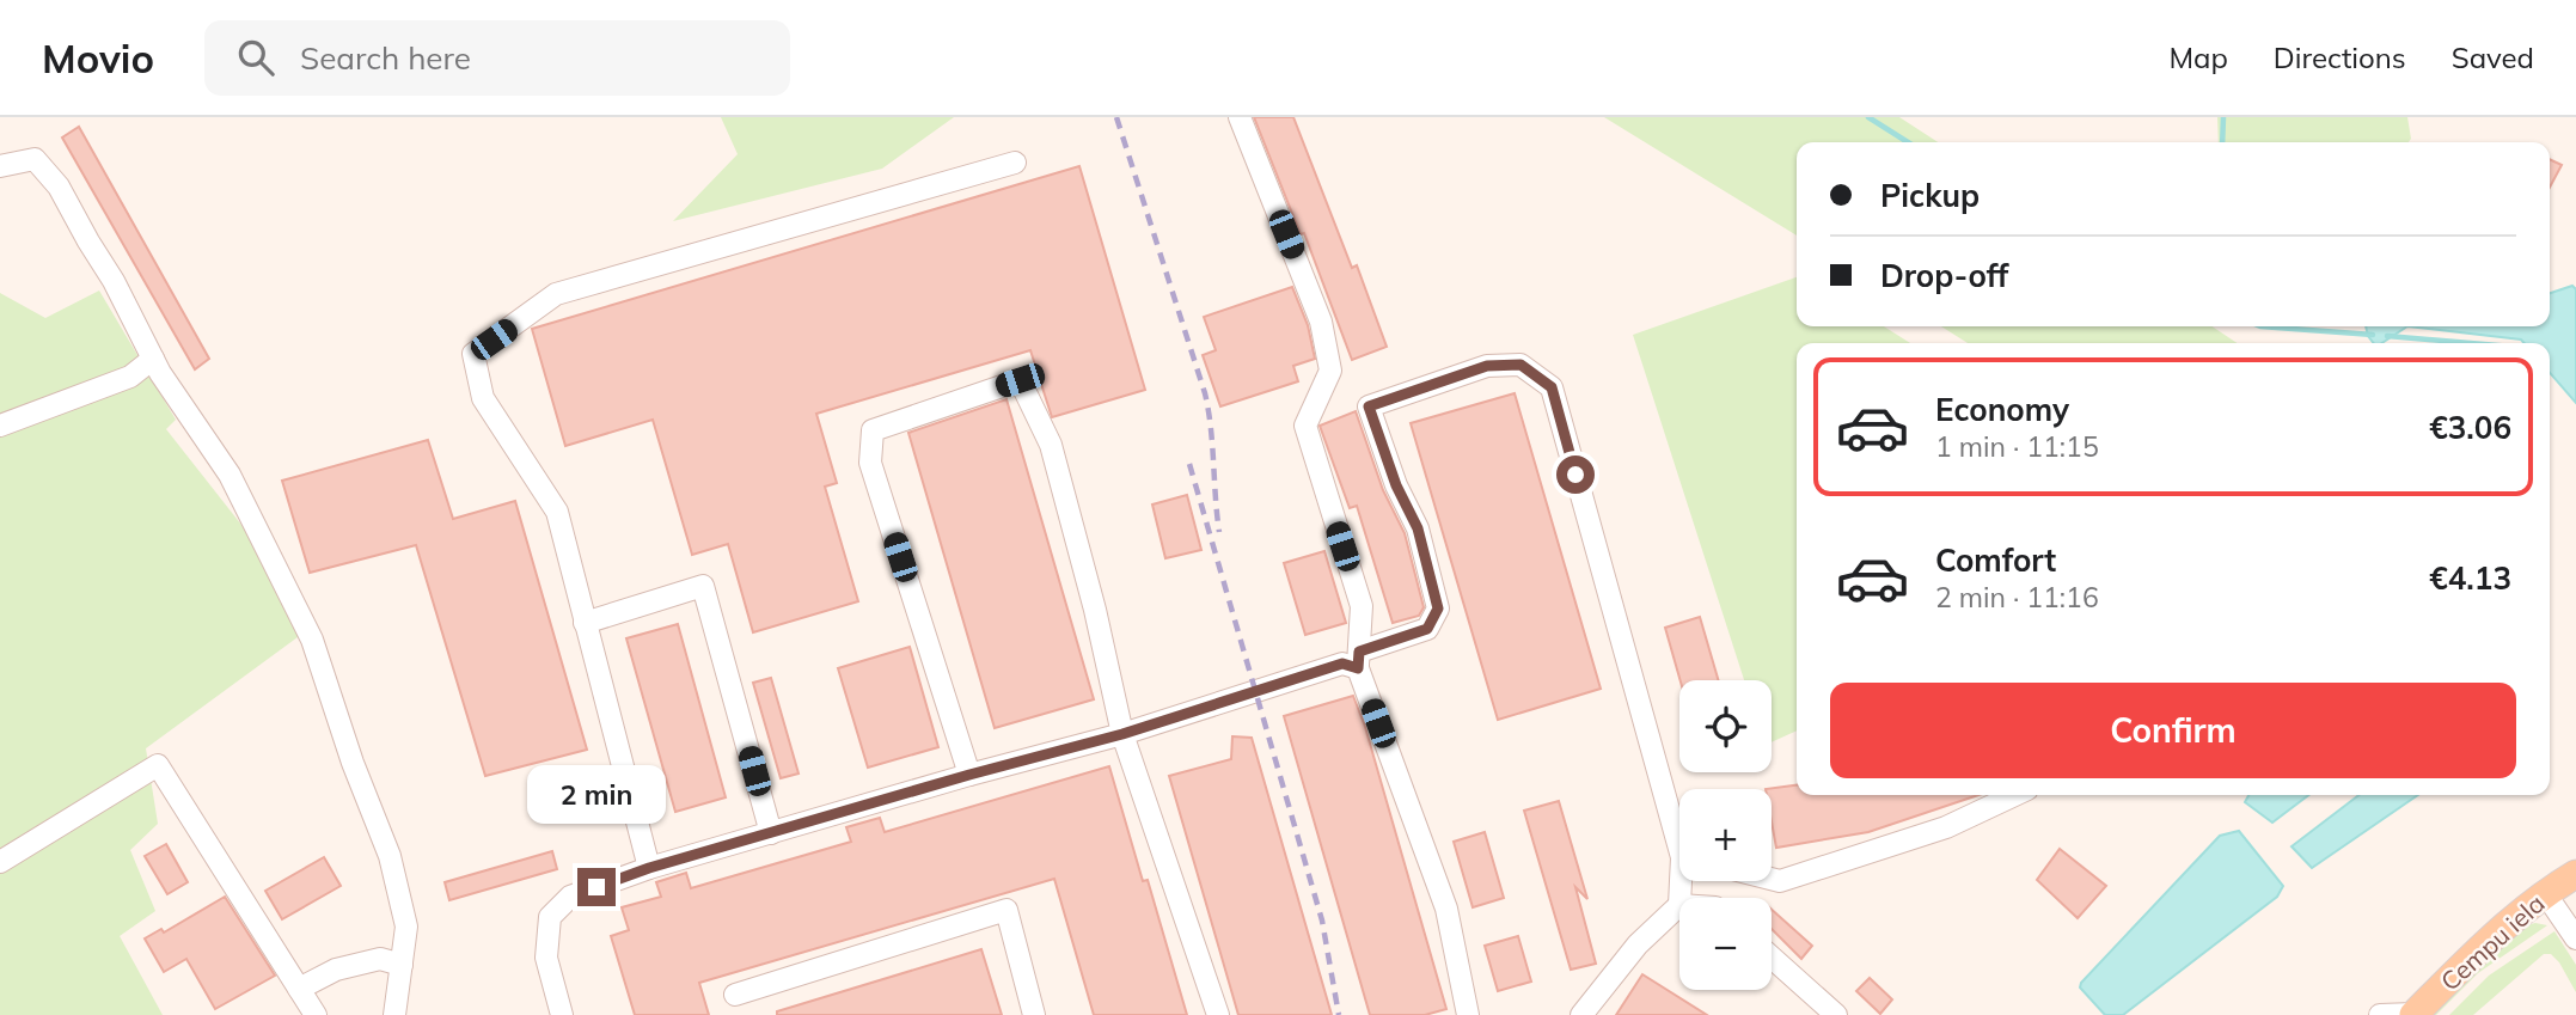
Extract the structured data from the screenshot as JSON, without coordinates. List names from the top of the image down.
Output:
{
  "streets": {
    "main road": ["Cempu iela"]
  },
  "page": {
    "header": "Movio",
    "search": "Search here",
    "nav": ["Map", "Directions", "Saved"],
    "banner": ["Pickup", "Drop-off"],
    "list": [
      {
        "name": "Economy",
        "note": "1 min · 11:15",
        "value": "€3.06"
      },
      {
        "name": "Comfort",
        "note": "2 min · 11:16",
        "value": "€4.13"
      }
    ],
    "buttons": "Confirm",
    "map_buttons": ["+", "−"],
    "bubble": "2 min"
  }
}
